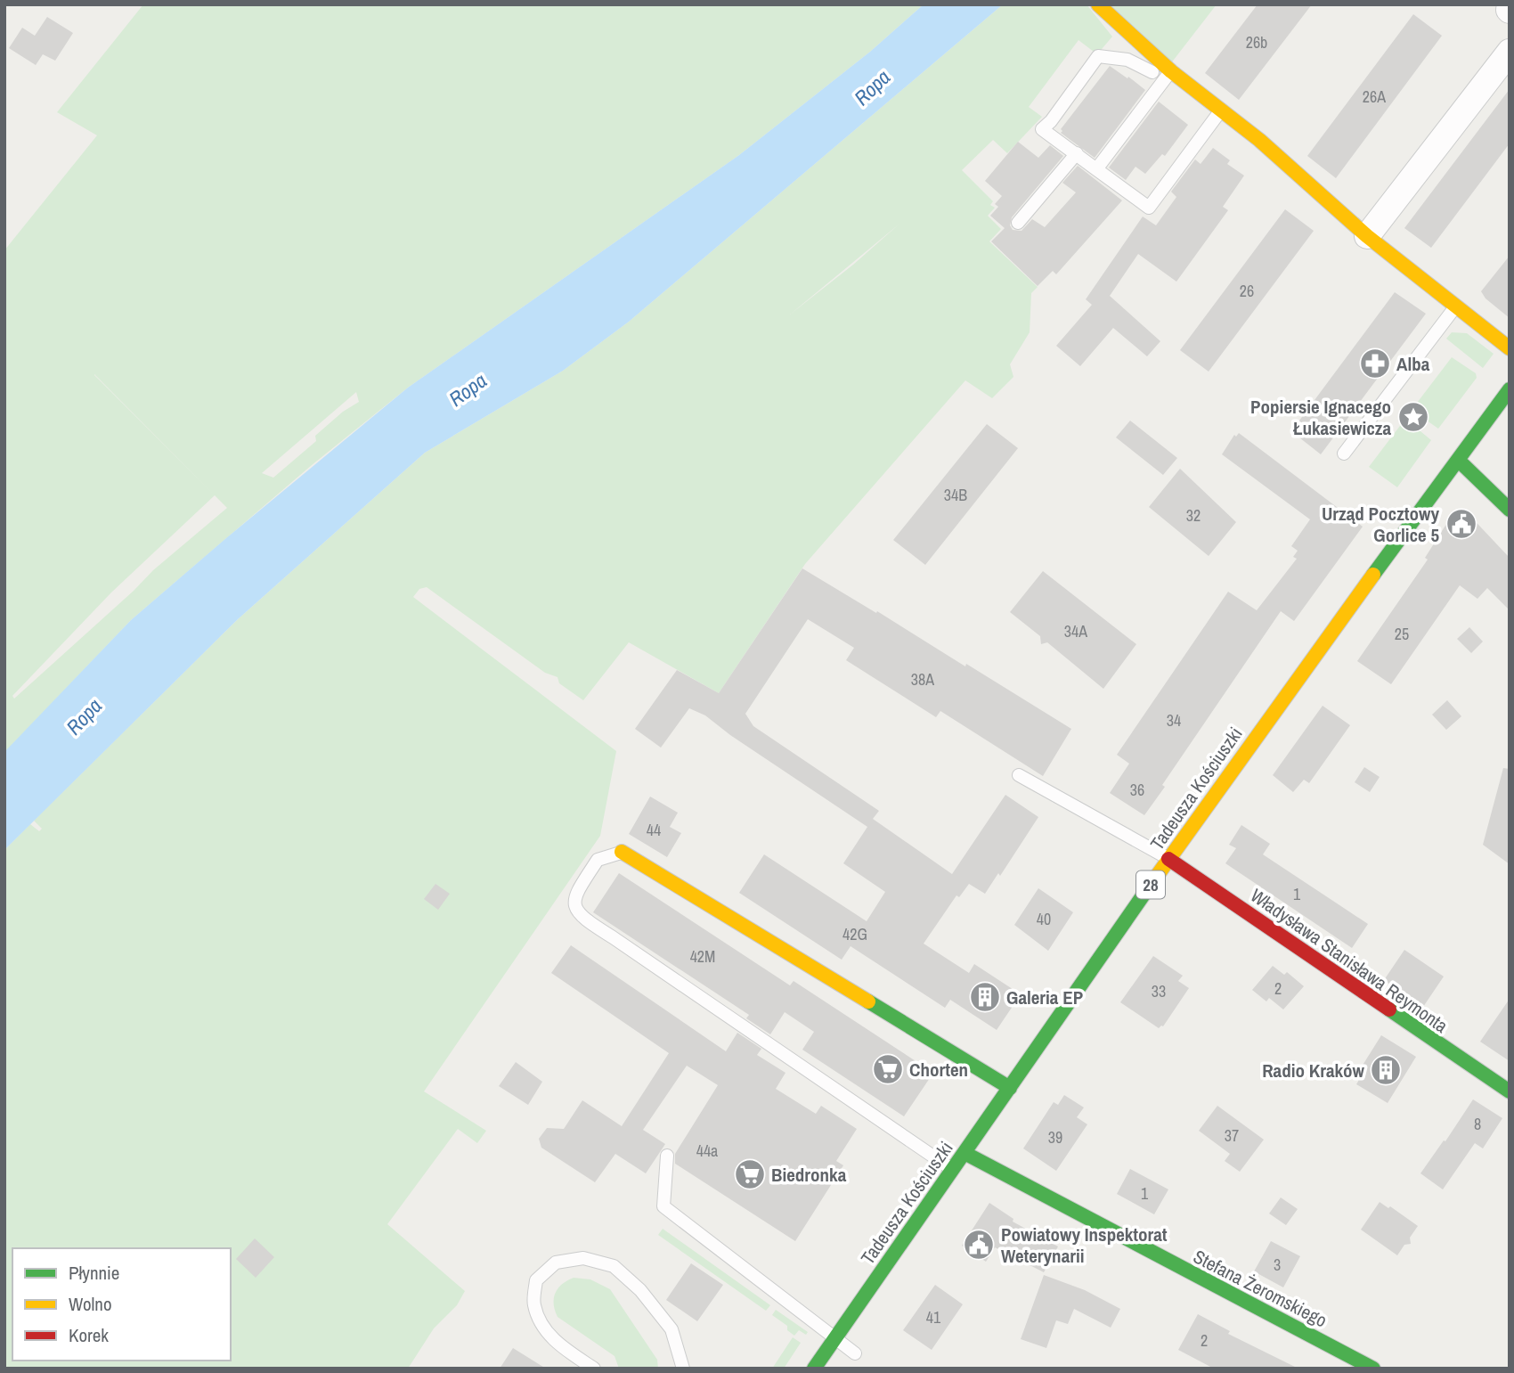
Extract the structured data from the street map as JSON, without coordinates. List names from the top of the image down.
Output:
{
  "streets": {
    "street": [
      "Tadeusza Kościuszki",
      "28",
      "Władysława Stanisława Reymonta",
      "Stefana Żeromskiego"
    ]
  },
  "crossings": [
    ["Tadeusza Kościuszki", "Władysława Stanisława Reymonta"],
    ["Tadeusza Kościuszki", "Stefana Żeromskiego"]
  ],
  "water": ["Ropa"],
  "places": {
    "pharmacy": ["Alba"],
    "place": ["Popiersie Ignacego Łukasiewicza"],
    "public building": ["Urząd Pocztowy Gorlice 5", "Powiatowy Inspektorat Weterynarii"],
    "building": ["Galeria EP", "Radio Kraków"],
    "supermarket": ["Chorten", "Biedronka"]
  },
  "house_numbers": [
    "26b",
    "26A",
    "26",
    "34B",
    "32",
    "34A",
    "25",
    "38A",
    "34",
    "36",
    "44",
    "1",
    "40",
    "42G",
    "42M",
    "2",
    "33",
    "8",
    "37",
    "39",
    "44a",
    "1",
    "3",
    "41",
    "2"
  ],
  "legend": ["Płynnie", "Wolno", "Korek"]
}
